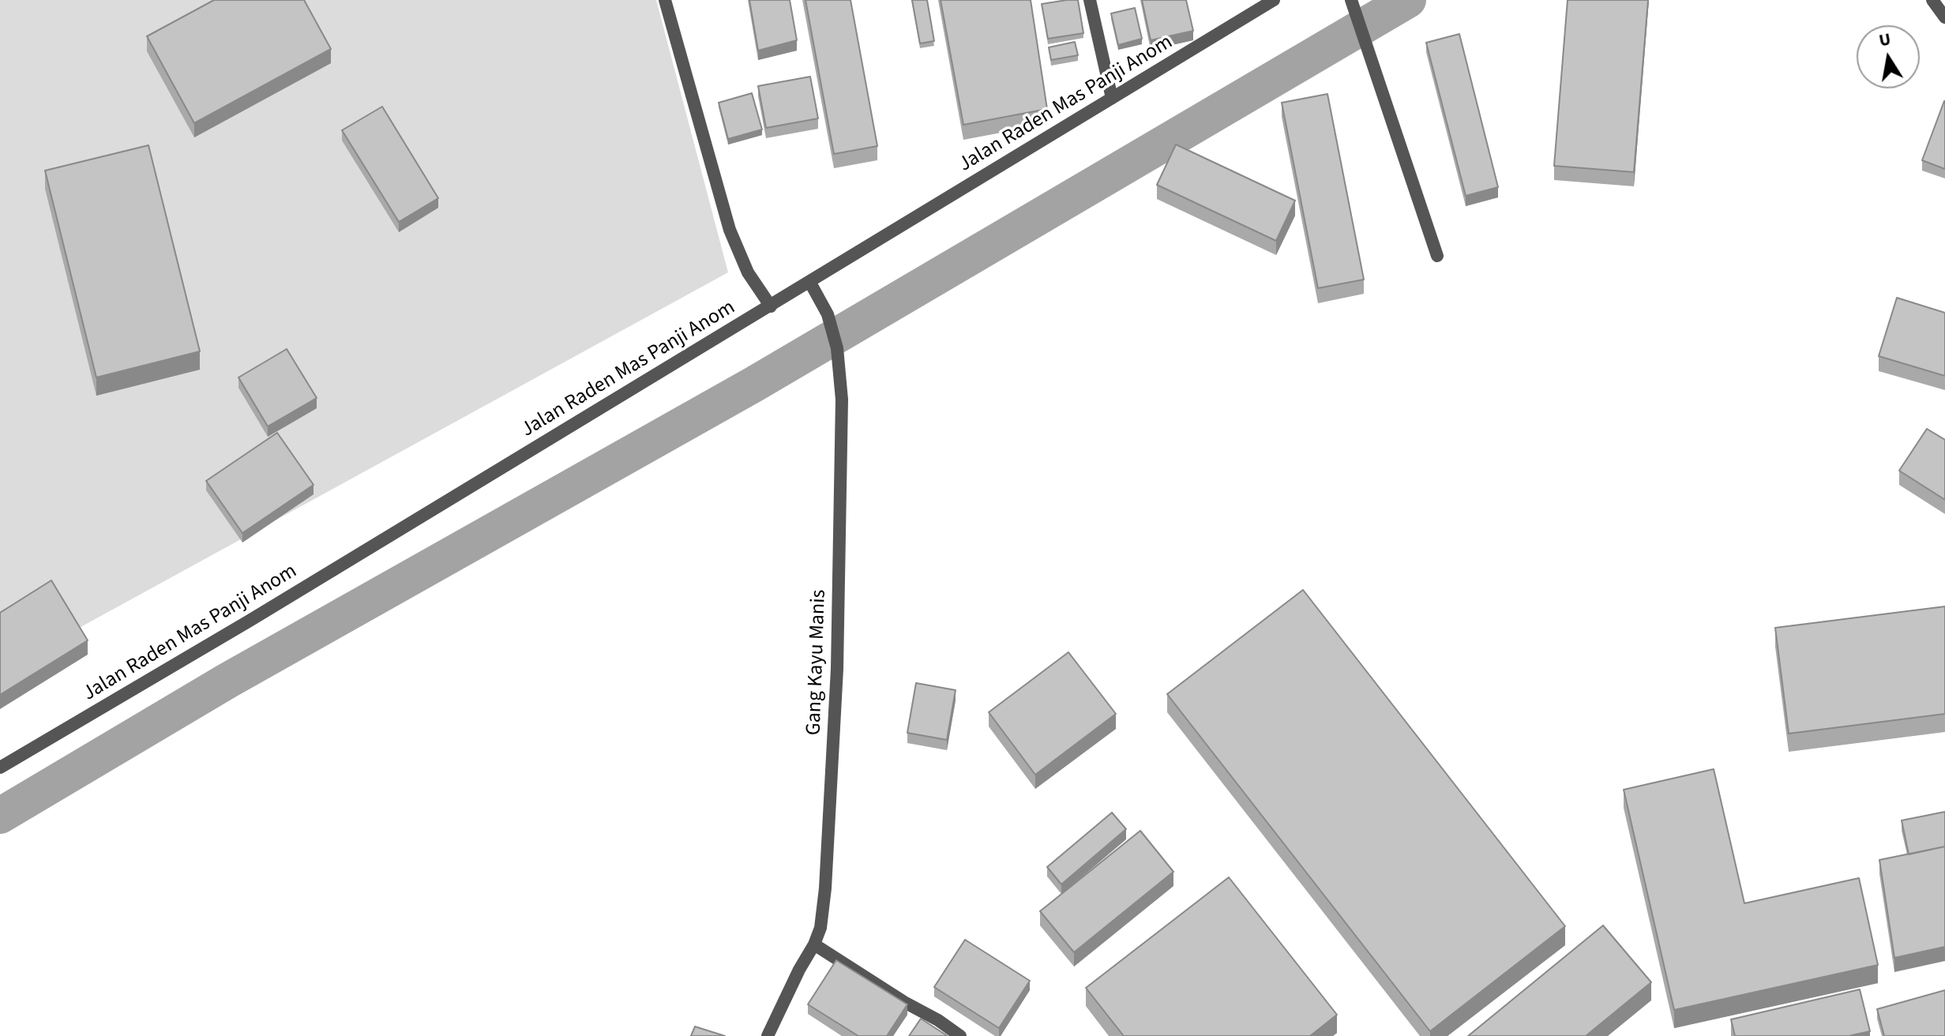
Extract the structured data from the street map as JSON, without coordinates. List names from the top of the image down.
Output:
{
  "streets": {
    "street": ["Jalan Raden Mas Panji Anom", "Gang Kayu Manis"]
  },
  "crossings": [
    ["Jalan Raden Mas Panji Anom", "Gang Kayu Manis"]
  ],
  "north": "top"
}
